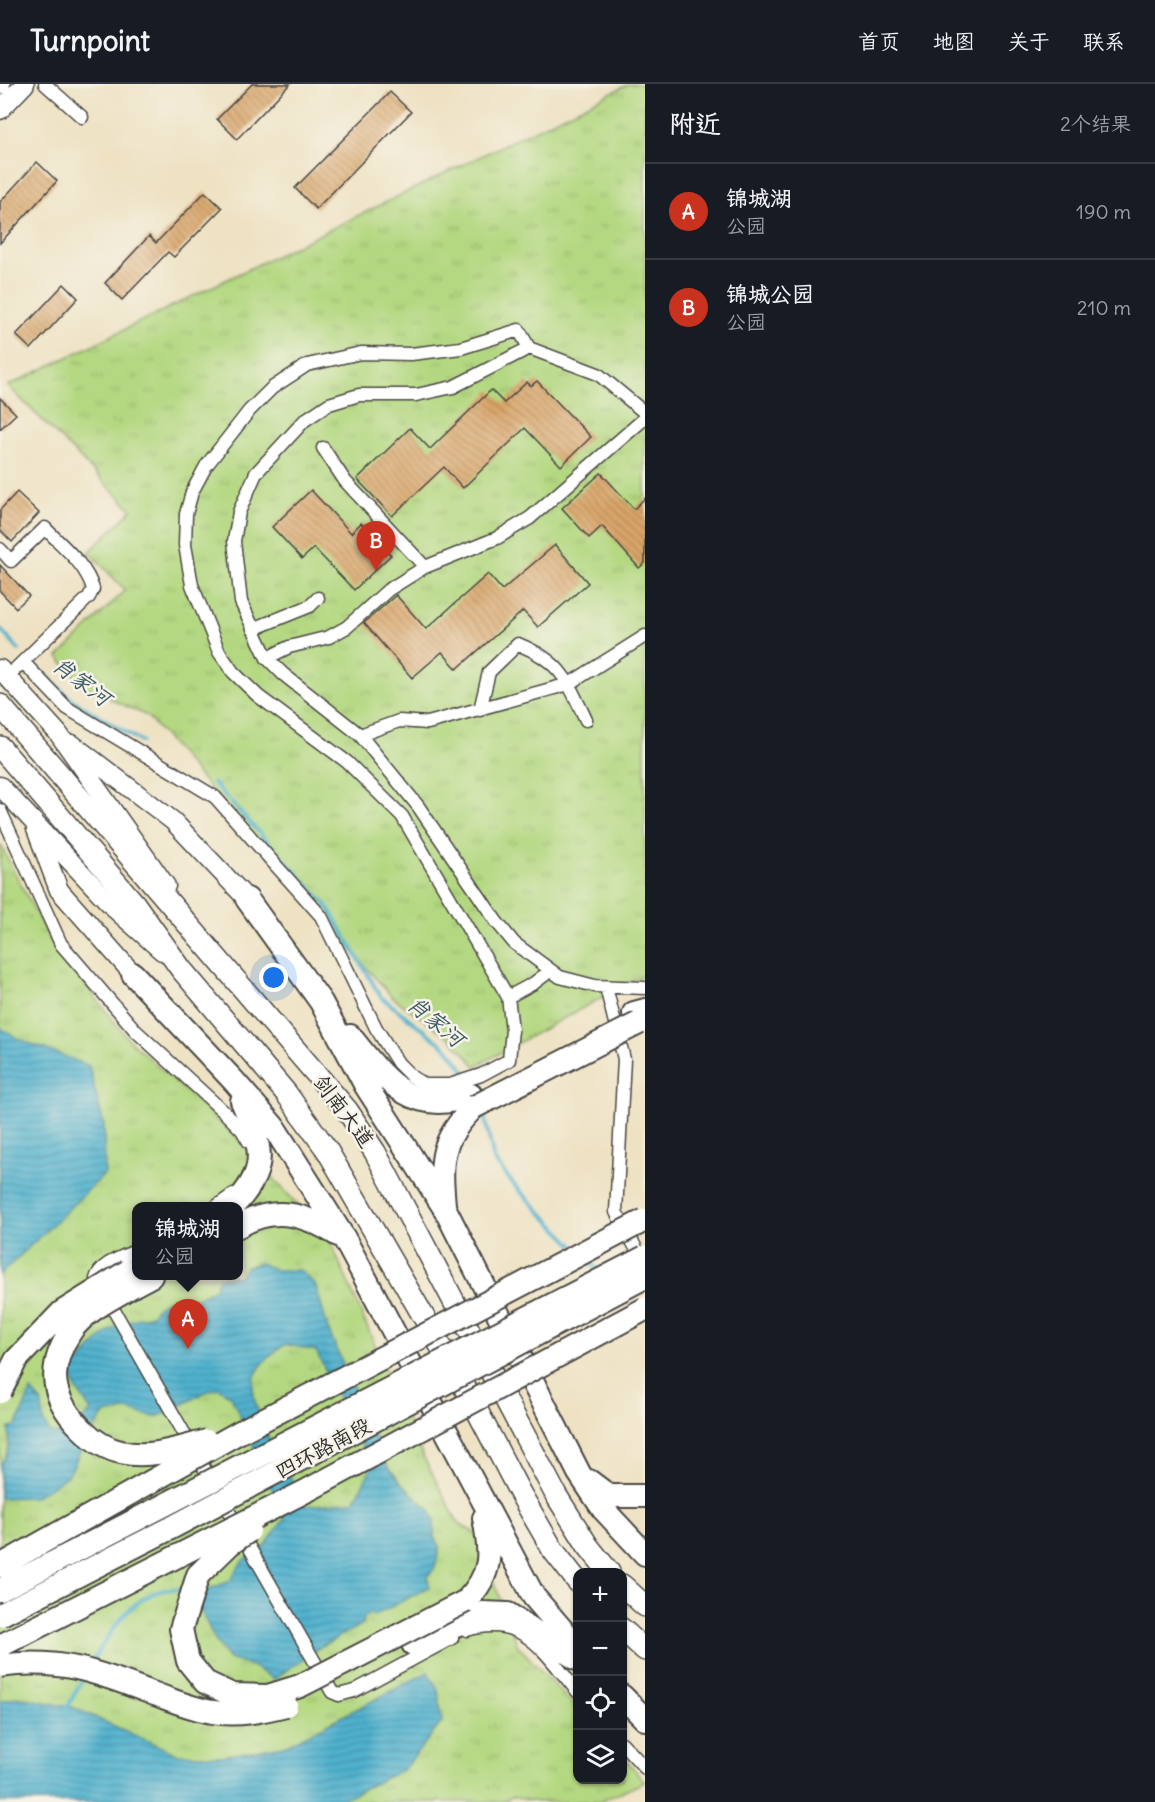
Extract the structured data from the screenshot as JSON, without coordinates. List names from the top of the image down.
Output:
{
  "streets": {
    "highway": ["剑南大道", "四环路南段"]
  },
  "water": ["肖家河"],
  "page": {
    "header": "Turnpoint",
    "nav": [
      "首页",
      "地图",
      "关于",
      "联系"
    ],
    "heading": ["附近", "2个结果"],
    "list": [
      {
        "mark": "A",
        "name": "锦城湖",
        "note": "公园",
        "value": "190 m"
      },
      {
        "mark": "B",
        "name": "锦城公园",
        "note": "公园",
        "value": "210 m"
      }
    ],
    "pins": ["B", "A"],
    "popup": ["锦城湖", "公园"],
    "map_buttons": ["+", "−"]
  }
}
